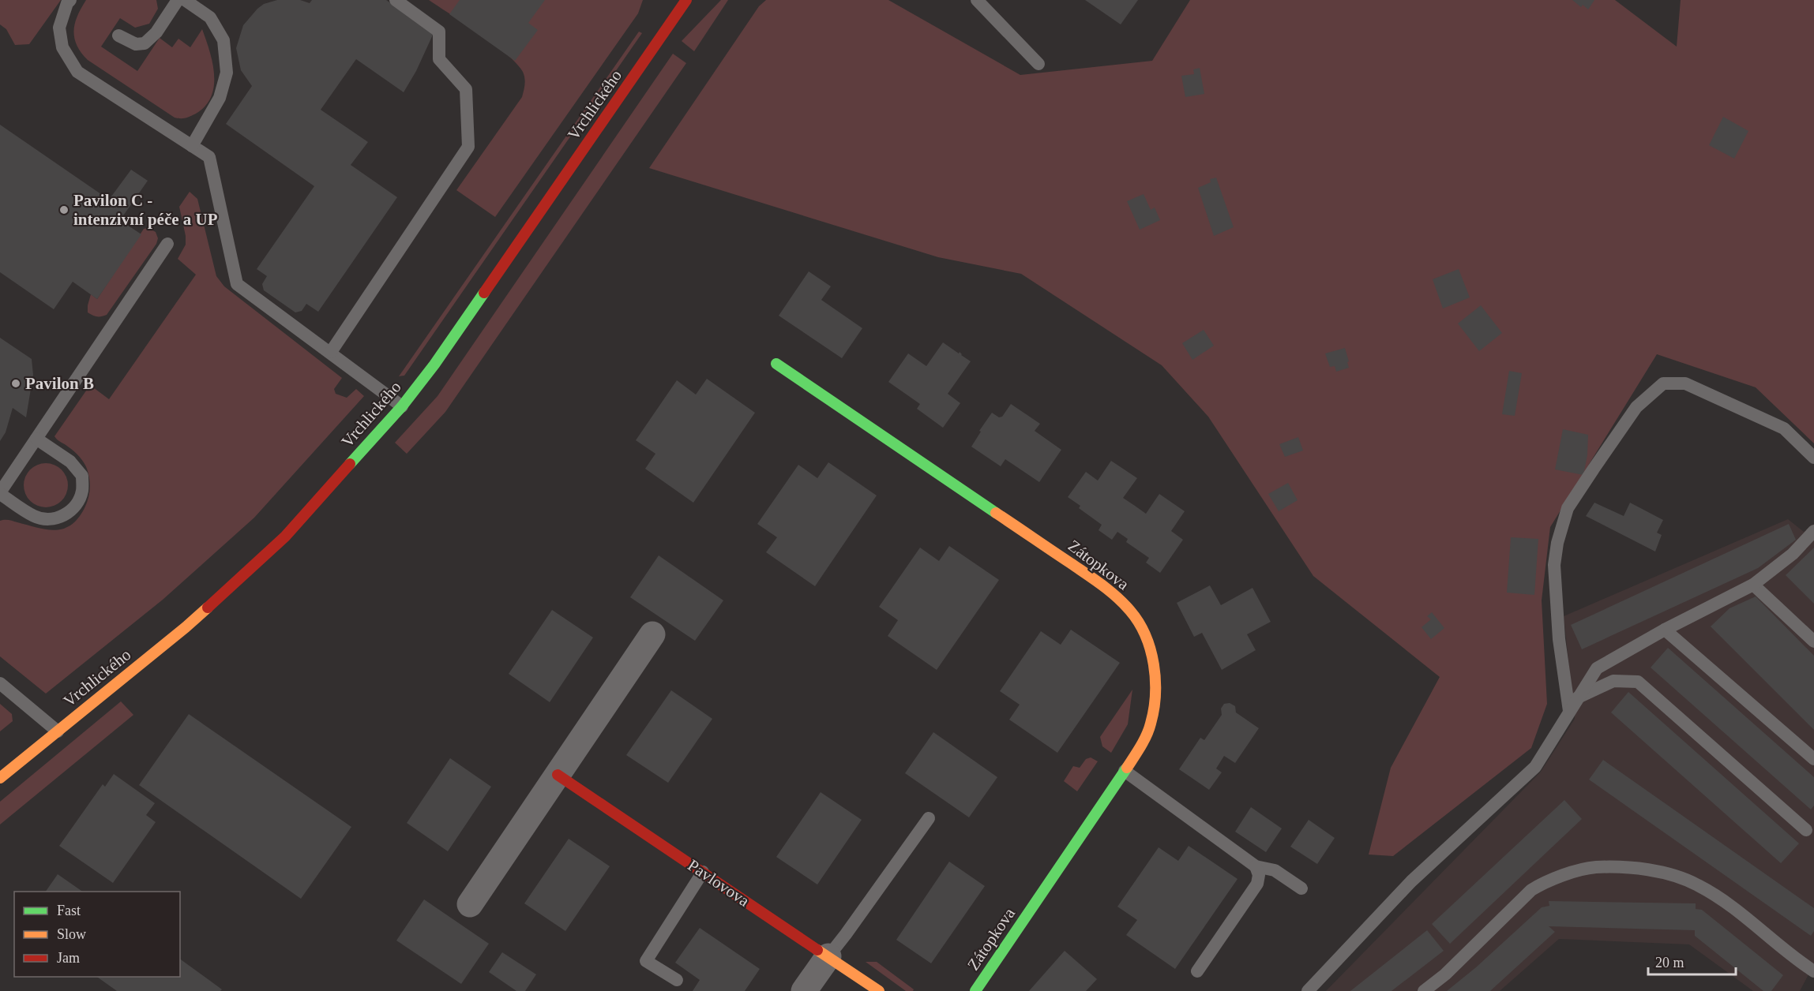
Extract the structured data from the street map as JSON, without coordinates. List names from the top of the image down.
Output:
{
  "streets": {
    "street": ["Vrchlického", "Zátopkova", "Pavlovova"]
  },
  "places": ["Pavilon C - intenzivní péče a UP", "Pavilon B"],
  "legend": ["Fast", "Slow", "Jam"],
  "scale_bar": "20 m"
}
